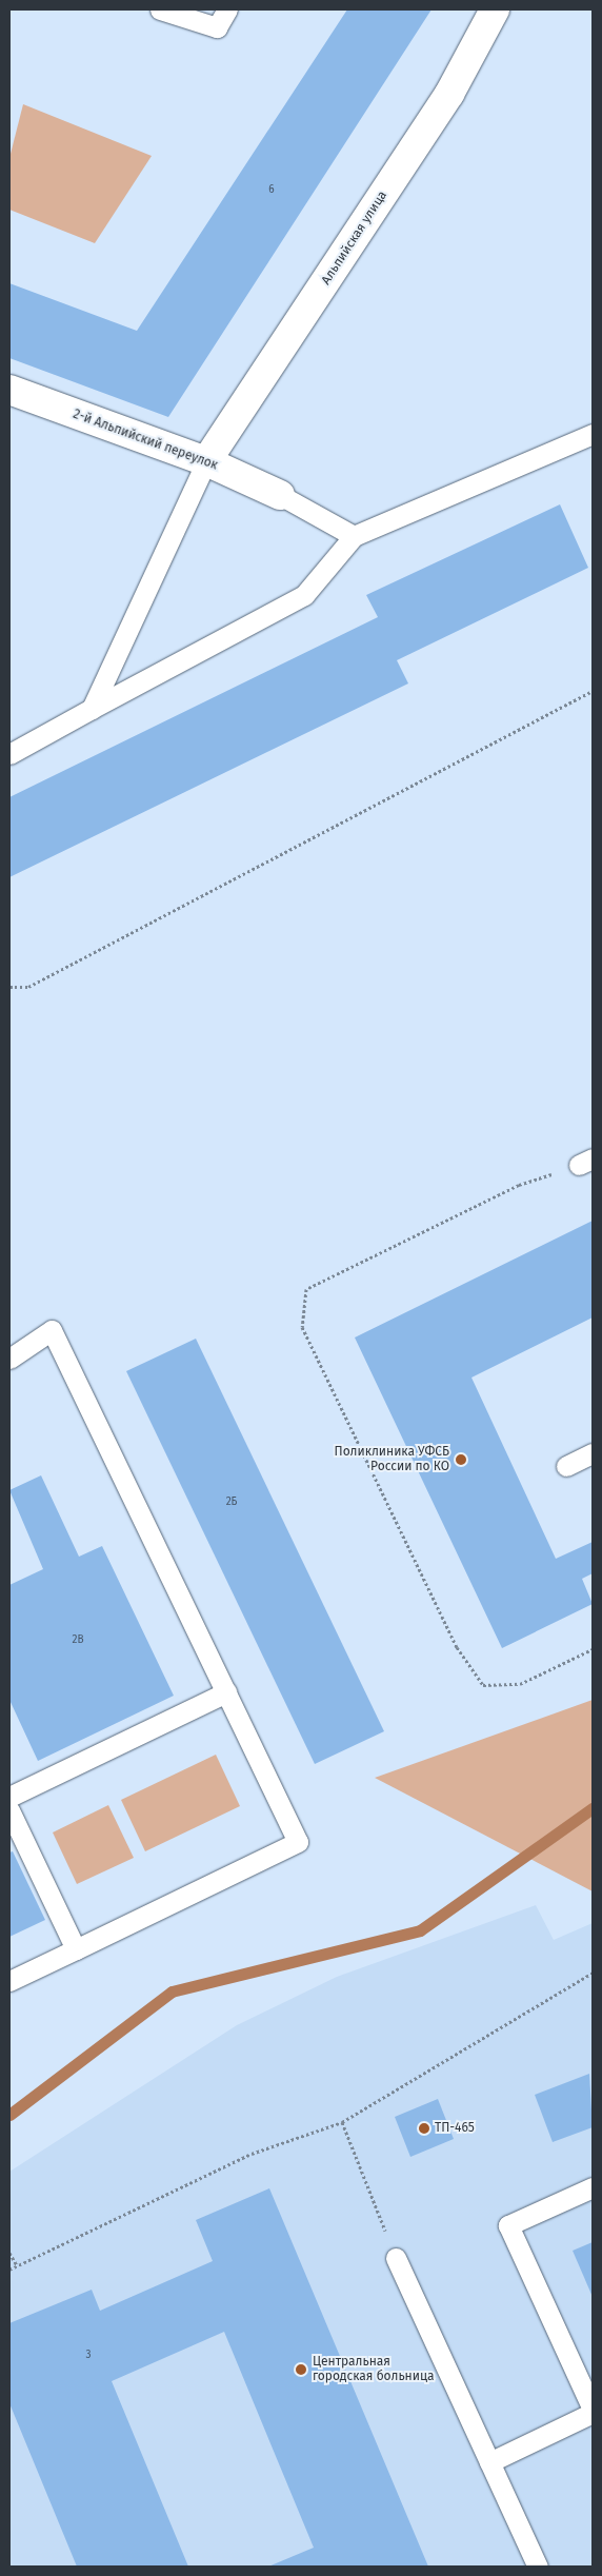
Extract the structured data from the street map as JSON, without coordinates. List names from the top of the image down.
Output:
{
  "streets": {
    "street": ["Альпийская улица", "2-й Альпийский переулок"]
  },
  "crossings": [
    ["Альпийская улица", "2-й Альпийский переулок"]
  ],
  "places": ["Поликлиника УФСБ России по КО", "ТП-465", "Центральная городская больница"],
  "house_numbers": [
    "6",
    "2Б",
    "2В",
    "3"
  ]
}
